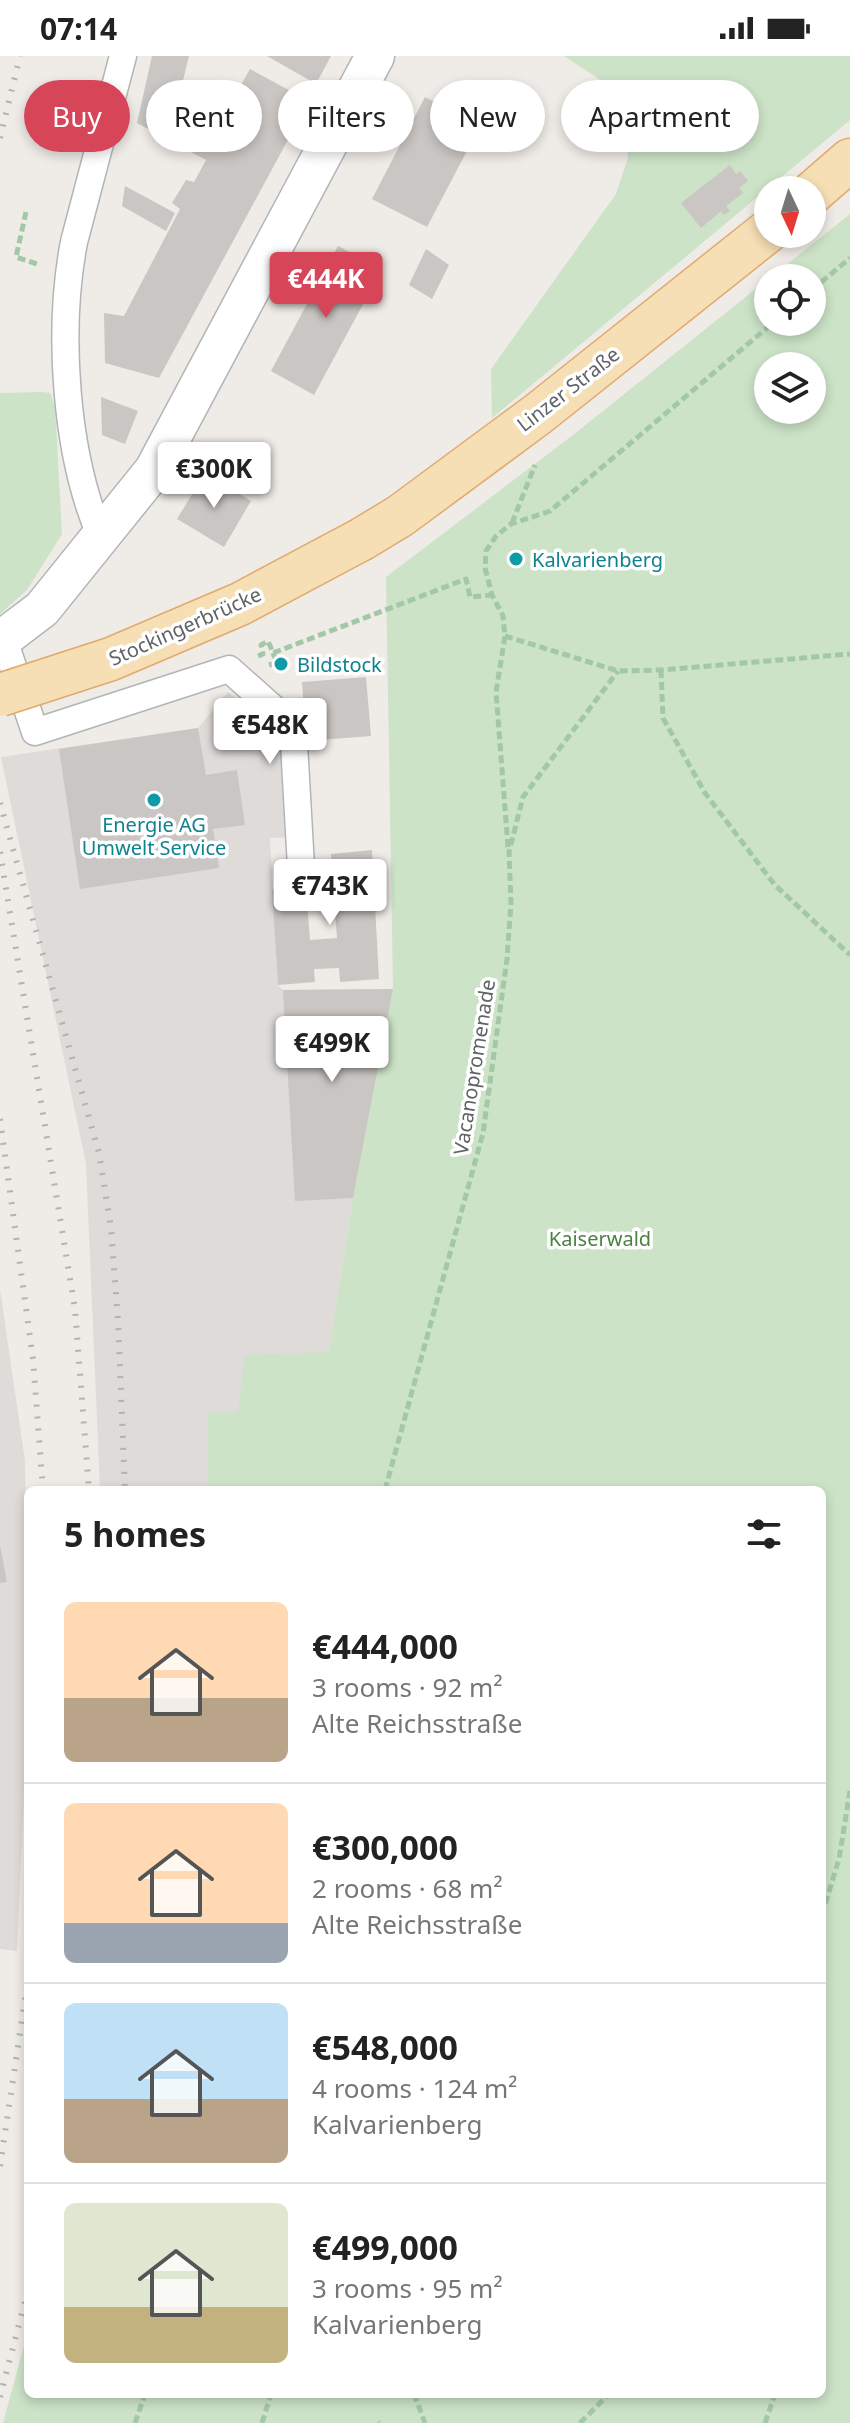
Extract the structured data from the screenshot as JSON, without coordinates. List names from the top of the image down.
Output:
{
  "streets": {
    "main road": ["Linzer Straße", "Stockingerbrücke"],
    "path": ["Vacanopromenade"]
  },
  "crossings": [
    ["Linzer Straße", "Stockingerbrücke"]
  ],
  "parks": ["Kaiserwald"],
  "places": ["Kalvarienberg", "Bildstock", "Energie AG Umwelt Service"],
  "north": "bottom",
  "page": {
    "status": "07:14",
    "chip": [
      "Buy",
      "Rent",
      "Filters",
      "New",
      "Apartment"
    ],
    "price": [
      "€444K",
      "€300K",
      "€548K",
      "€743K",
      "€499K"
    ],
    "heading": "5 homes",
    "list": [
      {
        "name": "€444,000",
        "note": "3 rooms · 92 m² · Alte Reichsstraße"
      },
      {
        "name": "€300,000",
        "note": "2 rooms · 68 m² · Alte Reichsstraße"
      },
      {
        "name": "€548,000",
        "note": "4 rooms · 124 m² · Kalvarienberg"
      },
      {
        "name": "€499,000",
        "note": "3 rooms · 95 m² · Kalvarienberg"
      }
    ]
  }
}
